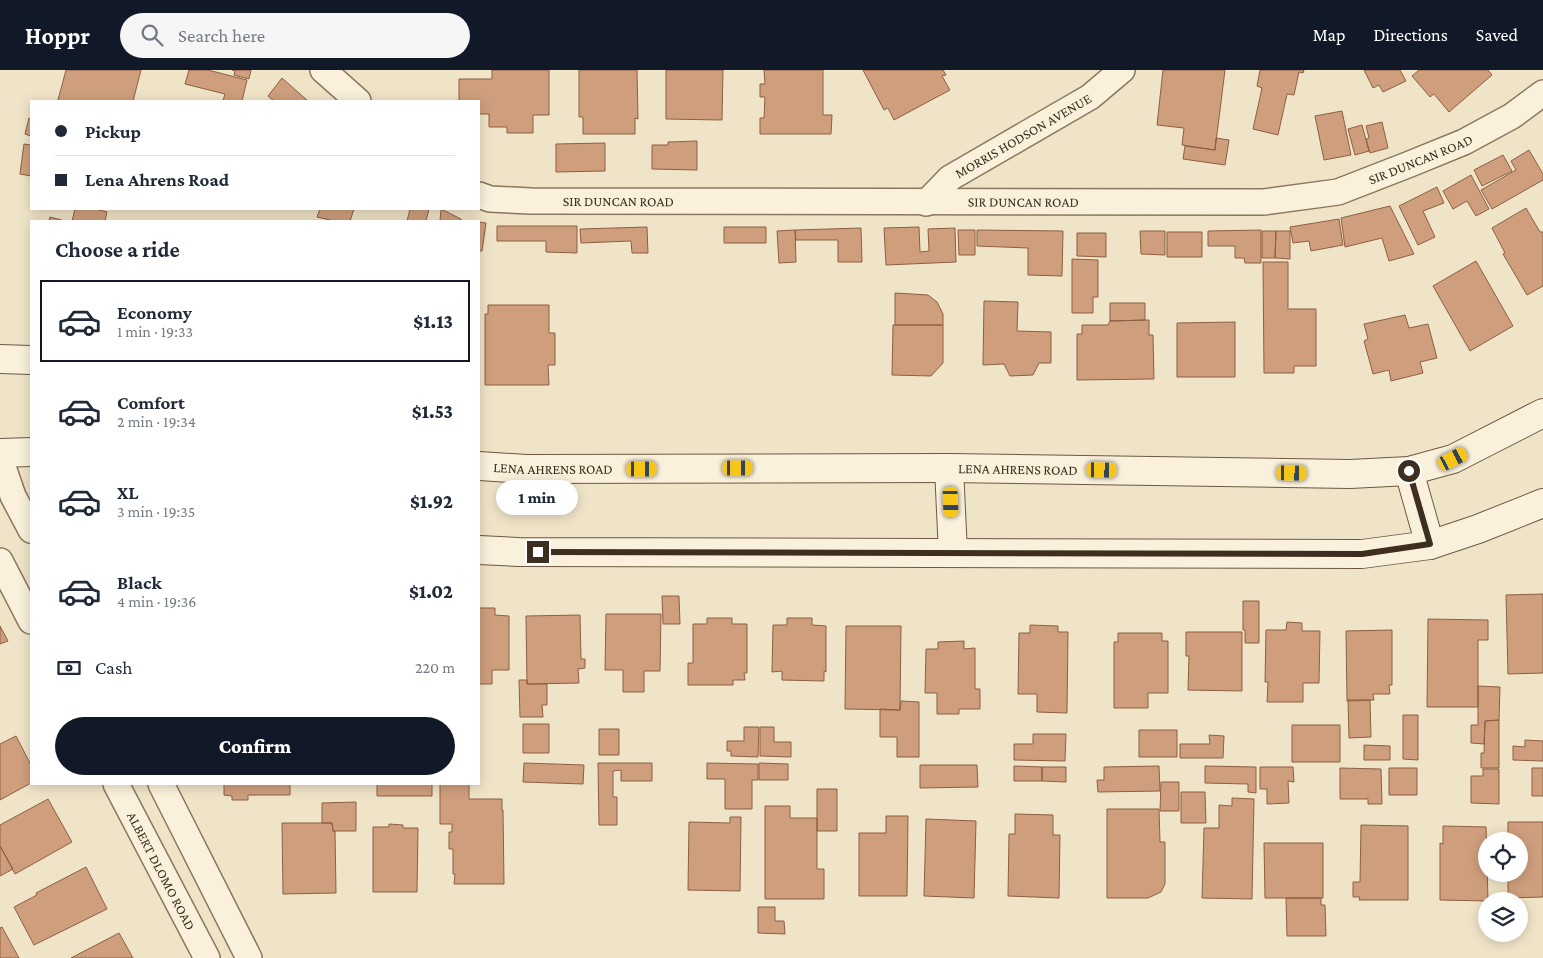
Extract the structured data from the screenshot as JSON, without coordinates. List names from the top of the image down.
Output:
{
  "streets": {
    "main road": ["LENA AHRENS ROAD"],
    "street": ["MORRIS HODSON AVENUE", "SIR DUNCAN ROAD", "ALBERT DLOMO ROAD"]
  },
  "crossings": [
    ["MORRIS HODSON AVENUE", "SIR DUNCAN ROAD"]
  ],
  "page": {
    "header": "Hoppr",
    "search": "Search here",
    "nav": ["Map", "Directions", "Saved"],
    "banner": ["Pickup", "Lena Ahrens Road"],
    "heading": "Choose a ride",
    "list": [
      {
        "name": "Economy",
        "note": "1 min · 19:33",
        "value": "$1.13"
      },
      {
        "name": "Comfort",
        "note": "2 min · 19:34",
        "value": "$1.53"
      },
      {
        "name": "XL",
        "note": "3 min · 19:35",
        "value": "$1.92"
      },
      {
        "name": "Black",
        "note": "4 min · 19:36",
        "value": "$1.02"
      }
    ],
    "bubble": "1 min",
    "pay": ["Cash", "220 m"],
    "buttons": "Confirm"
  }
}
